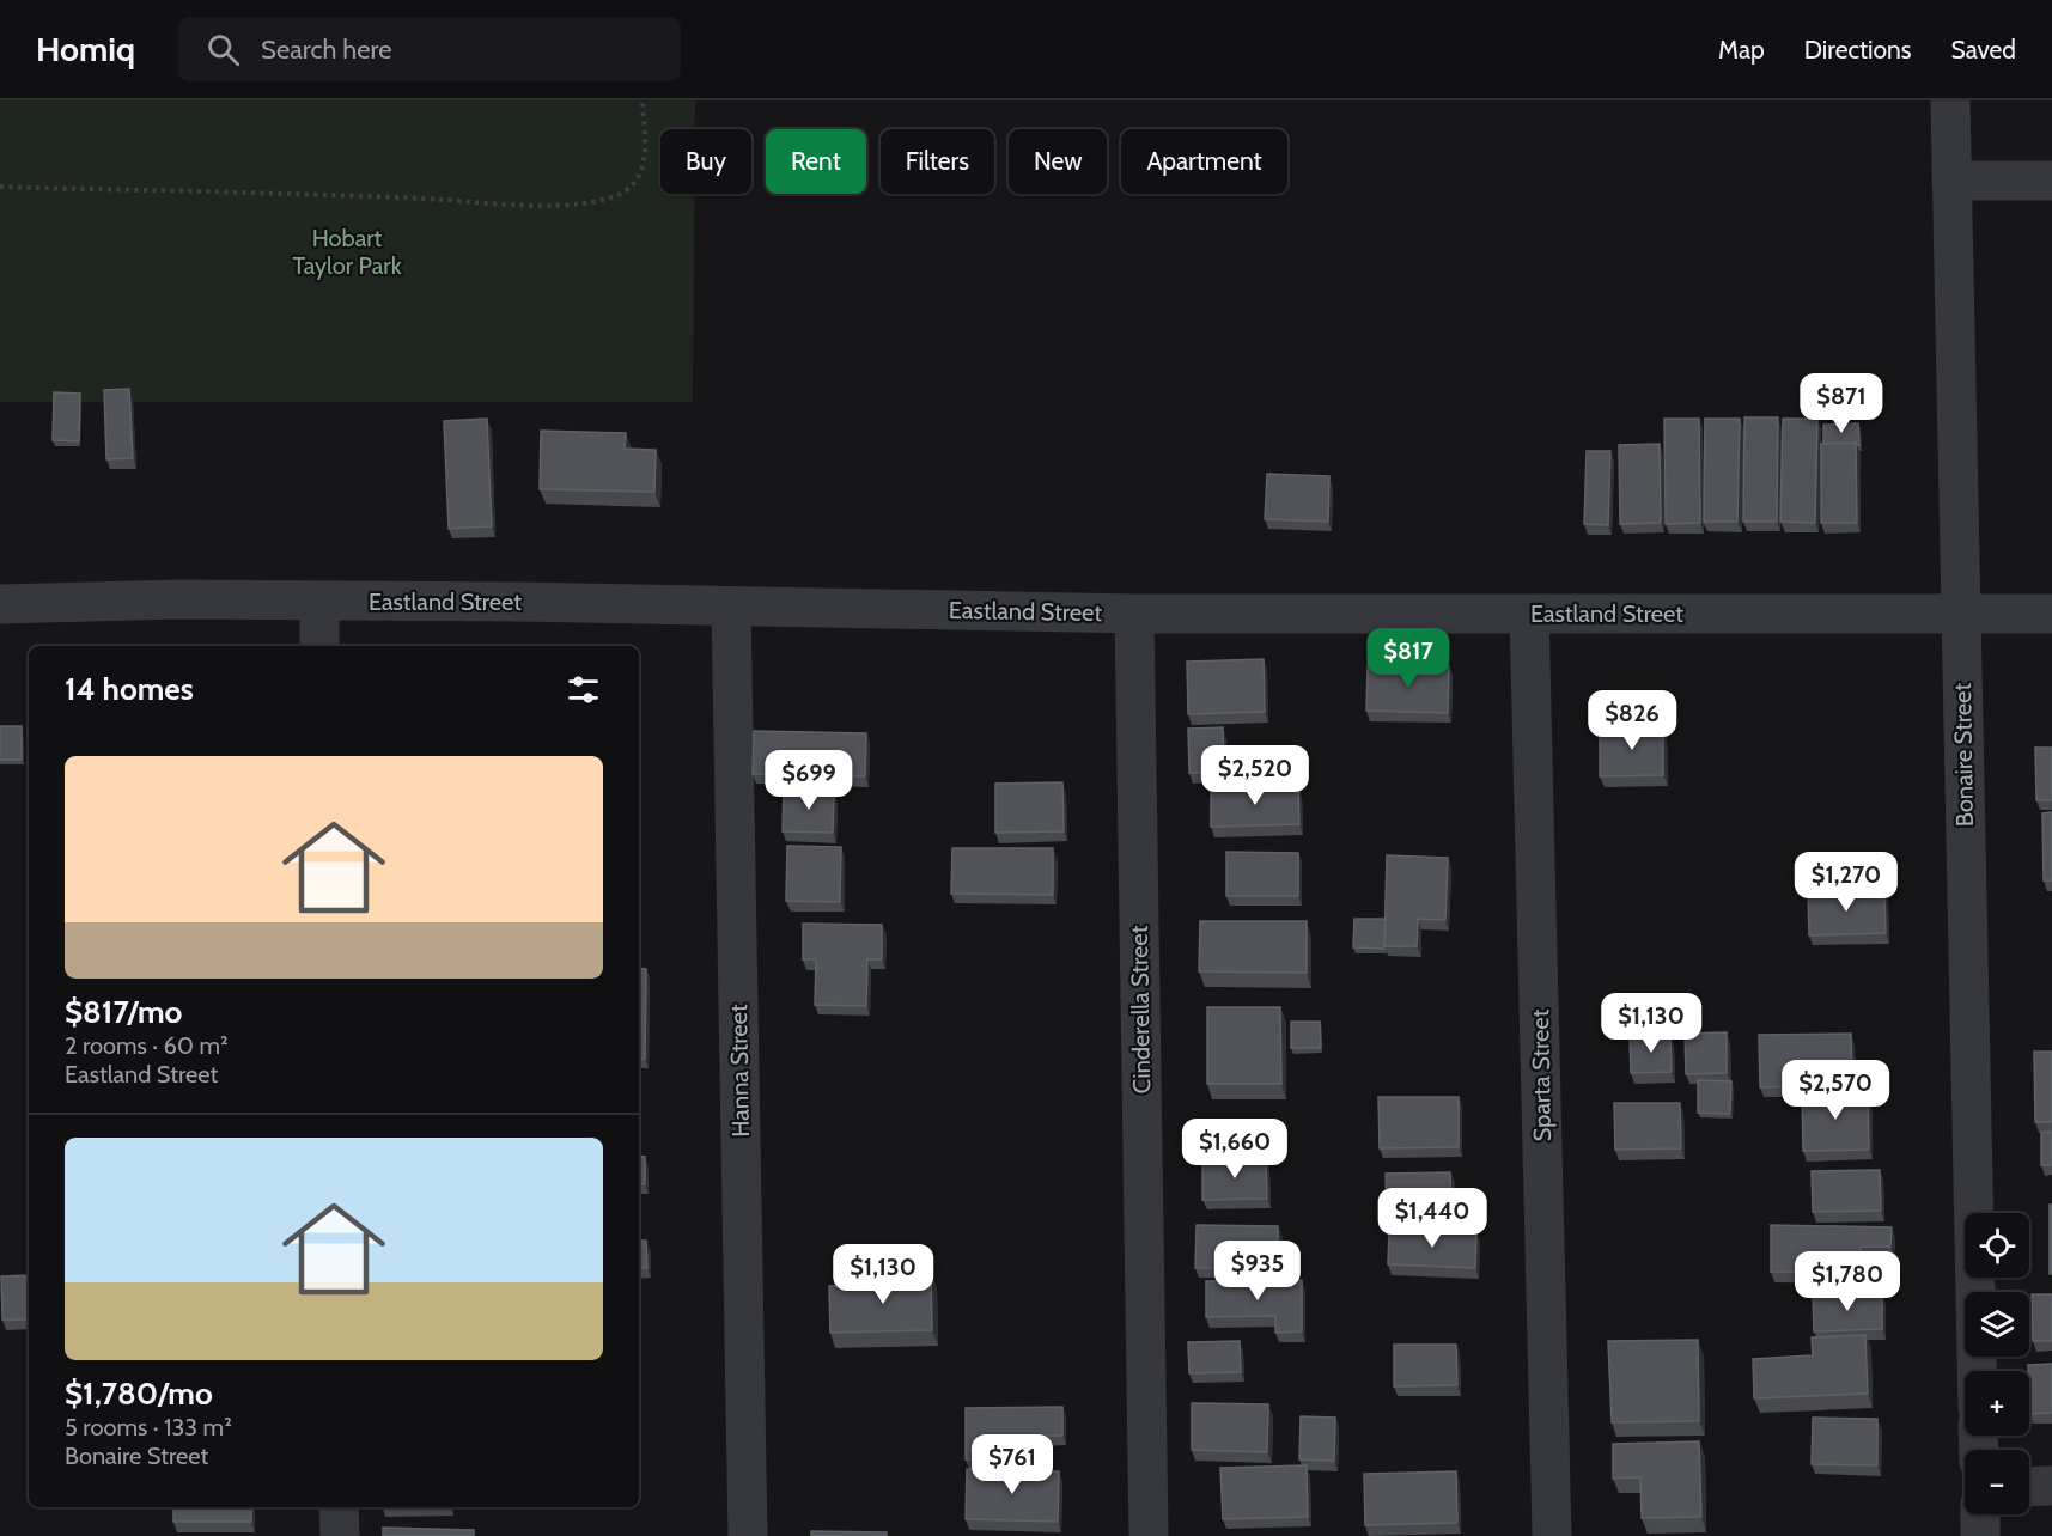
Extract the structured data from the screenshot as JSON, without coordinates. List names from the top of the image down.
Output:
{
  "streets": {
    "street": [
      "Eastland Street",
      "Bonaire Street",
      "Cinderella Street",
      "Hanna Street",
      "Sparta Street"
    ]
  },
  "crossings": [
    ["Eastland Street", "Bonaire Street"],
    ["Eastland Street", "Cinderella Street"],
    ["Eastland Street", "Hanna Street"],
    ["Eastland Street", "Sparta Street"]
  ],
  "parks": ["Hobart Taylor Park"],
  "page": {
    "header": "Homiq",
    "search": "Search here",
    "nav": ["Map", "Directions", "Saved"],
    "chip": [
      "Buy",
      "Rent",
      "Filters",
      "New",
      "Apartment"
    ],
    "price": [
      "$871",
      "$817",
      "$826",
      "$2,520",
      "$699",
      "$1,270",
      "$1,130",
      "$2,570",
      "$1,660",
      "$1,440",
      "$935",
      "$1,130",
      "$1,780",
      "$761"
    ],
    "heading": "14 homes",
    "list": [
      {
        "name": "$817/mo",
        "note": "2 rooms · 60 m² · Eastland Street"
      },
      {
        "name": "$1,780/mo",
        "note": "5 rooms · 133 m² · Bonaire Street"
      }
    ],
    "map_buttons": ["+", "−"]
  }
}
